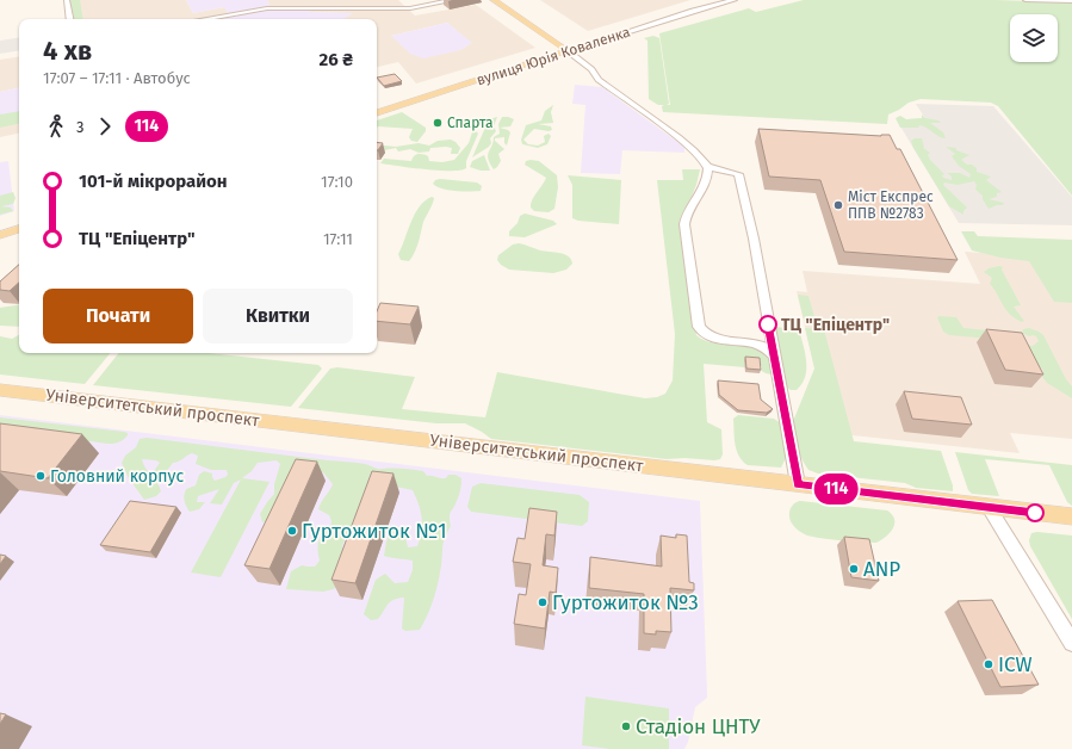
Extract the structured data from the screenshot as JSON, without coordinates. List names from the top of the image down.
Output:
{
  "streets": {
    "main road": ["вулиця Юрія Коваленка", "Університетський проспект"]
  },
  "places": [
    "Спарта",
    "Міст Експрес ППВ №2783",
    "ТЦ \"Епіцентр\"",
    "Головний корпус",
    "Гуртожиток №1",
    "ANP",
    "Гуртожиток №3",
    "ICW",
    "Стадіон ЦНТУ"
  ],
  "lines": ["bus line 114"],
  "page": {
    "on_map": "114",
    "heading": ["4 хв", "17:07 – 17:11 · Автобус", "26 ₴"],
    "legs": ["3", "114"],
    "list": [
      {
        "name": "101-й мікрорайон",
        "value": "17:10"
      },
      {
        "name": "ТЦ \"Епіцентр\"",
        "value": "17:11"
      }
    ],
    "buttons": ["Почати", "Квитки"]
  }
}
